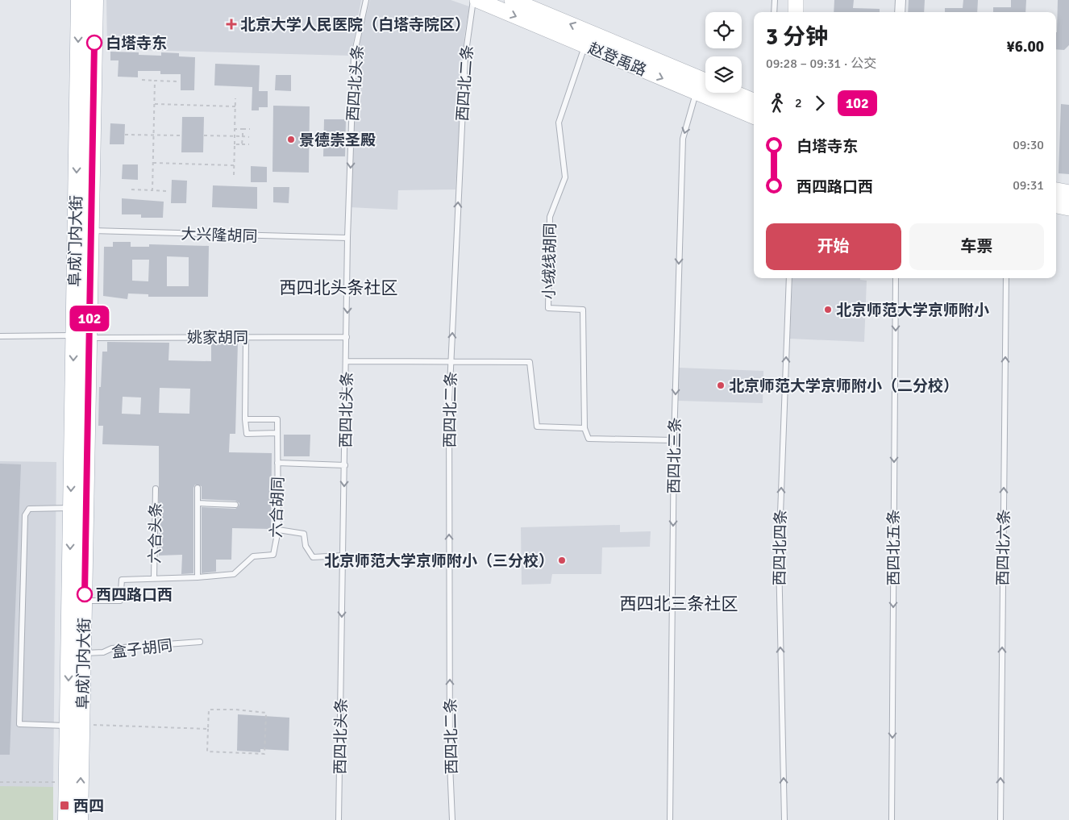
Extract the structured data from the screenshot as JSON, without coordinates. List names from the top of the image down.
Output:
{
  "streets": {
    "main road": ["赵登禹路", "阜成门内大街"],
    "lane": [
      "西四北头条",
      "西四北二条",
      "大兴隆胡同",
      "小绒线胡同",
      "姚家胡同",
      "西四北三条",
      "六合胡同",
      "六合头条",
      "西四北四条",
      "西四北五条",
      "西四北六条",
      "盒子胡同"
    ]
  },
  "crossings": [
    ["赵登禹路", "小绒线胡同"],
    ["赵登禹路", "西四北三条"],
    ["西四北头条", "大兴隆胡同"],
    ["西四北头条", "姚家胡同"],
    ["西四北头条", "六合胡同"],
    ["大兴隆胡同", "阜成门内大街"],
    ["阜成门内大街", "姚家胡同"],
    ["阜成门内大街", "六合胡同"],
    ["阜成门内大街", "盒子胡同"],
    ["六合胡同", "六合头条"]
  ],
  "one_way": [
    "西四北头条",
    "西四北二条",
    "西四北三条",
    "西四北四条",
    "西四北五条",
    "西四北六条"
  ],
  "districts": ["西四北头条社区", "西四北三条社区"],
  "places": {
    "health": ["北京大学人民医院（白塔寺院区）"],
    "other": [
      "白塔寺东",
      "景德崇圣殿",
      "北京师范大学京师附小",
      "北京师范大学京师附小（二分校）",
      "北京师范大学京师附小（三分校）",
      "西四路口西"
    ],
    "transit": ["西四"]
  },
  "lines": ["bus line 102"],
  "page": {
    "on_map": "102",
    "heading": ["3 分钟", "09:28 – 09:31 · 公交", "¥6.00"],
    "legs": ["2", "102"],
    "list": [
      {
        "name": "白塔寺东",
        "value": "09:30"
      },
      {
        "name": "西四路口西",
        "value": "09:31"
      }
    ],
    "buttons": ["开始", "车票"]
  }
}
